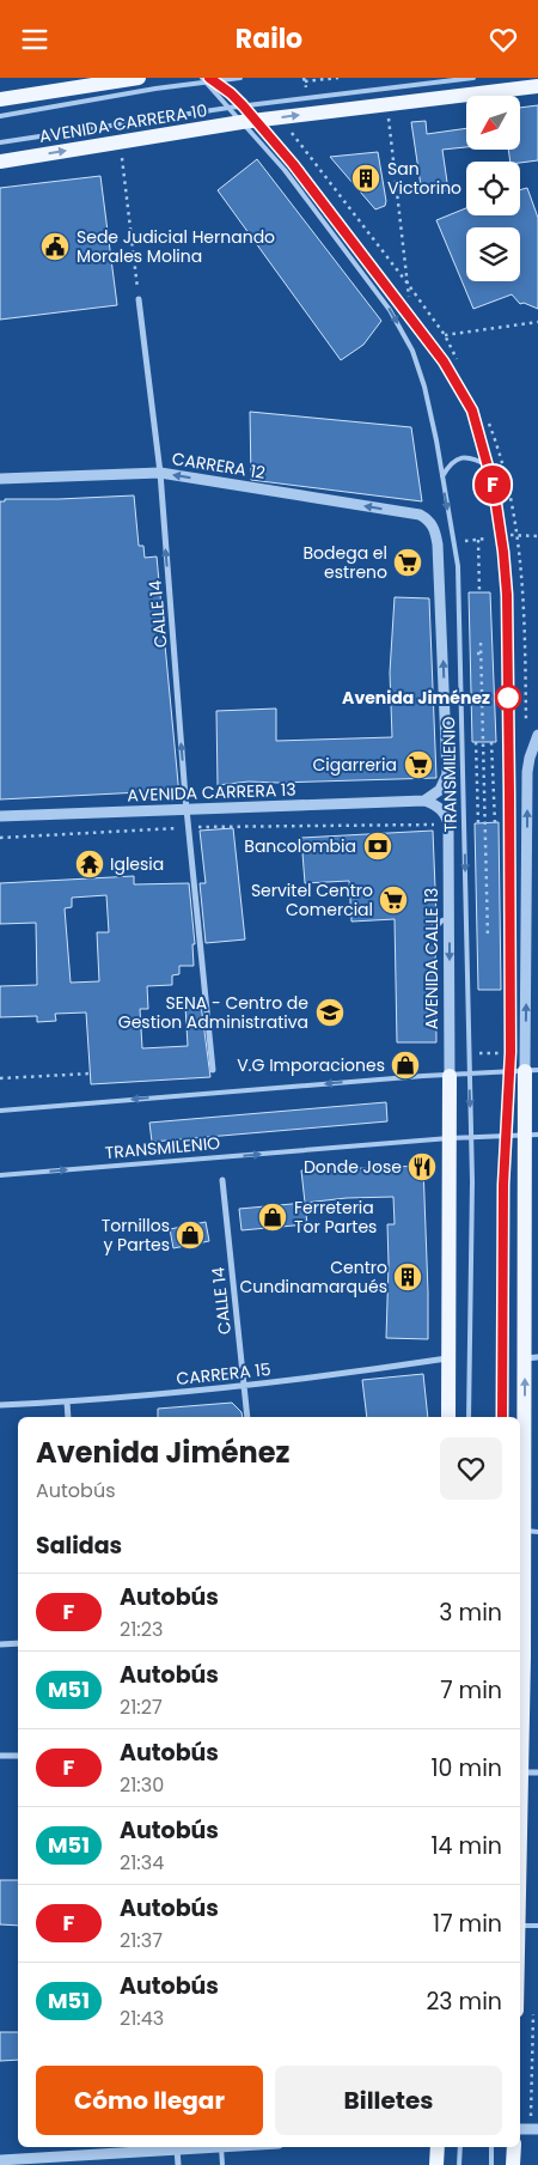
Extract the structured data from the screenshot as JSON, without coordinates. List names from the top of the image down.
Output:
{
  "streets": {
    "main road": ["AVENIDA CARRERA 10", "AVENIDA CALLE 13"],
    "street": [
      "CARRERA 12",
      "CALLE 14",
      "AVENIDA CARRERA 13",
      "CARRERA 15"
    ],
    "lane": ["TRANSMILENIO"]
  },
  "crossings": [
    ["AVENIDA CARRERA 10", "TRANSMILENIO"],
    ["CARRERA 12", "CALLE 14"],
    ["CARRERA 12", "AVENIDA CARRERA 13"],
    ["CARRERA 12", "AVENIDA CALLE 13"],
    ["CALLE 14", "AVENIDA CARRERA 13"],
    ["CALLE 14", "CARRERA 15"],
    ["TRANSMILENIO", "AVENIDA CALLE 13"],
    ["AVENIDA CARRERA 13", "AVENIDA CALLE 13"],
    ["AVENIDA CALLE 13", "CARRERA 15"]
  ],
  "places": {
    "building": ["San Victorino", "Centro Cundinamarqués"],
    "public building": ["Sede Judicial Hernando Morales Molina"],
    "supermarket": ["Bodega el estreno", "Cigarreria", "Servitel Centro Comercial"],
    "other": ["Avenida Jiménez"],
    "bank": ["Bancolombia"],
    "temple": ["Iglesia"],
    "school or university": ["SENA - Centro de Gestion Administrativa"],
    "shop": ["V.G Imporaciones", "Ferreteria Tor Partes", "Tornillos y Partes"],
    "restaurant": ["Donde Jose"]
  },
  "lines": ["bus line F"],
  "north": "bottom left",
  "page": {
    "header": "Railo",
    "on_map": "F",
    "heading": [
      ["Avenida Jiménez", "Autobús"],
      "Salidas"
    ],
    "list": [
      {
        "mark": "F",
        "name": "Autobús",
        "note": "21:23",
        "value": "3 min"
      },
      {
        "mark": "M51",
        "name": "Autobús",
        "note": "21:27",
        "value": "7 min"
      },
      {
        "mark": "F",
        "name": "Autobús",
        "note": "21:30",
        "value": "10 min"
      },
      {
        "mark": "M51",
        "name": "Autobús",
        "note": "21:34",
        "value": "14 min"
      },
      {
        "mark": "F",
        "name": "Autobús",
        "note": "21:37",
        "value": "17 min"
      },
      {
        "mark": "M51",
        "name": "Autobús",
        "note": "21:43",
        "value": "23 min"
      }
    ],
    "buttons": ["Cómo llegar", "Billetes"]
  }
}
